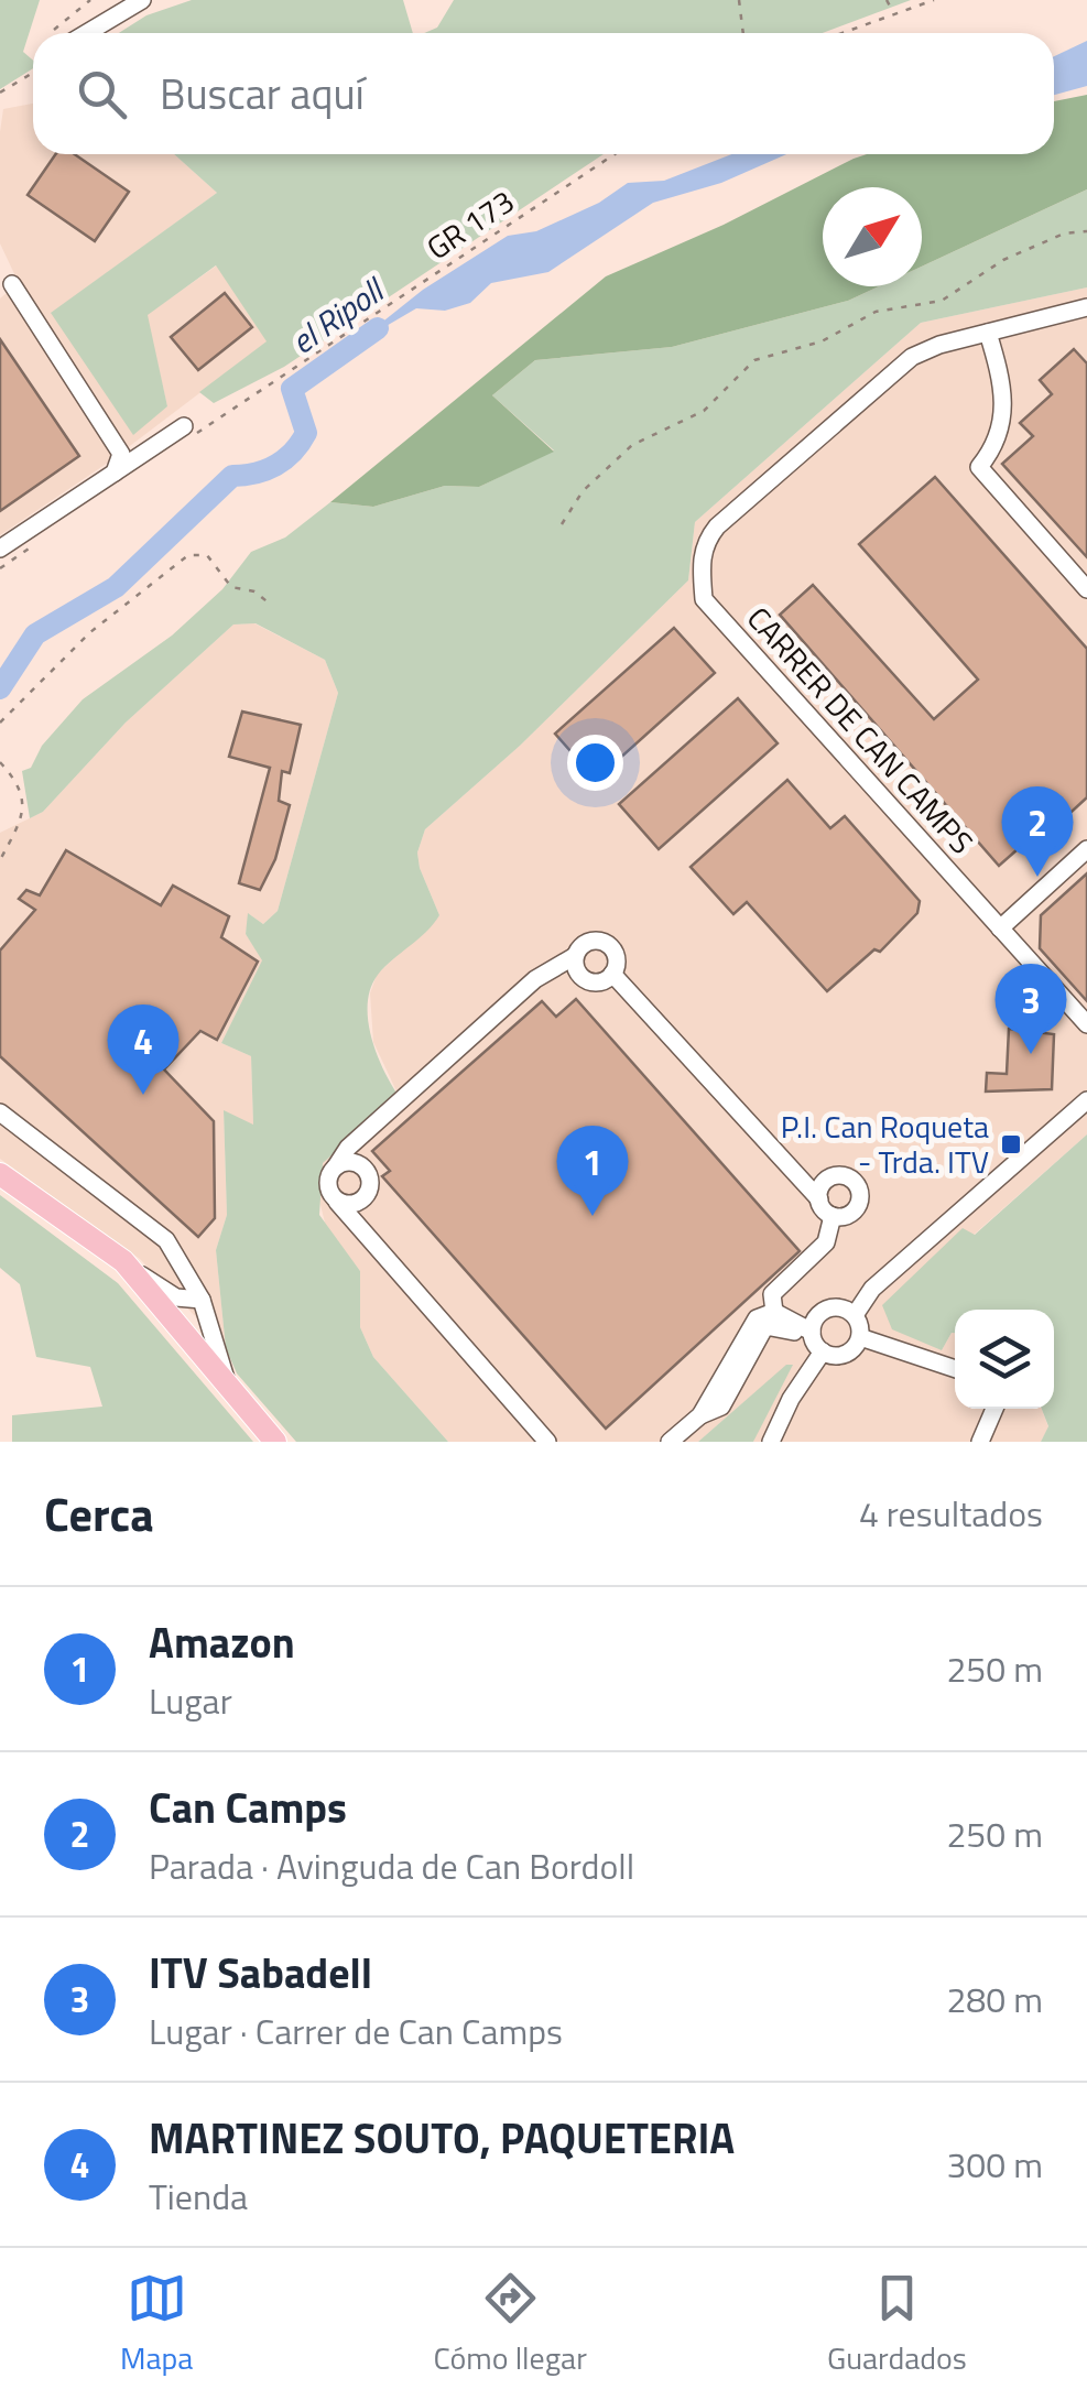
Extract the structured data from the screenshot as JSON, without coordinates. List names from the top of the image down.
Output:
{
  "streets": {
    "street": ["CARRER DE CAN CAMPS"],
    "path": ["GR 173"]
  },
  "water": ["el Ripoll"],
  "places": {
    "transit": ["P.I. Can Roqueta - Trda. ITV"]
  },
  "north": "top right",
  "page": {
    "search": "Buscar aquí",
    "pins": [
      "2",
      "3",
      "4",
      "1"
    ],
    "heading": ["Cerca", "4 resultados"],
    "list": [
      {
        "mark": "1",
        "name": "Amazon",
        "note": "Lugar",
        "value": "250 m"
      },
      {
        "mark": "2",
        "name": "Can Camps",
        "note": "Parada · Avinguda de Can Bordoll",
        "value": "250 m"
      },
      {
        "mark": "3",
        "name": "ITV Sabadell",
        "note": "Lugar · Carrer de Can Camps",
        "value": "280 m"
      },
      {
        "mark": "4",
        "name": "MARTINEZ SOUTO, PAQUETERIA",
        "note": "Tienda",
        "value": "300 m"
      }
    ],
    "nav": ["Mapa", "Cómo llegar", "Guardados"]
  }
}
